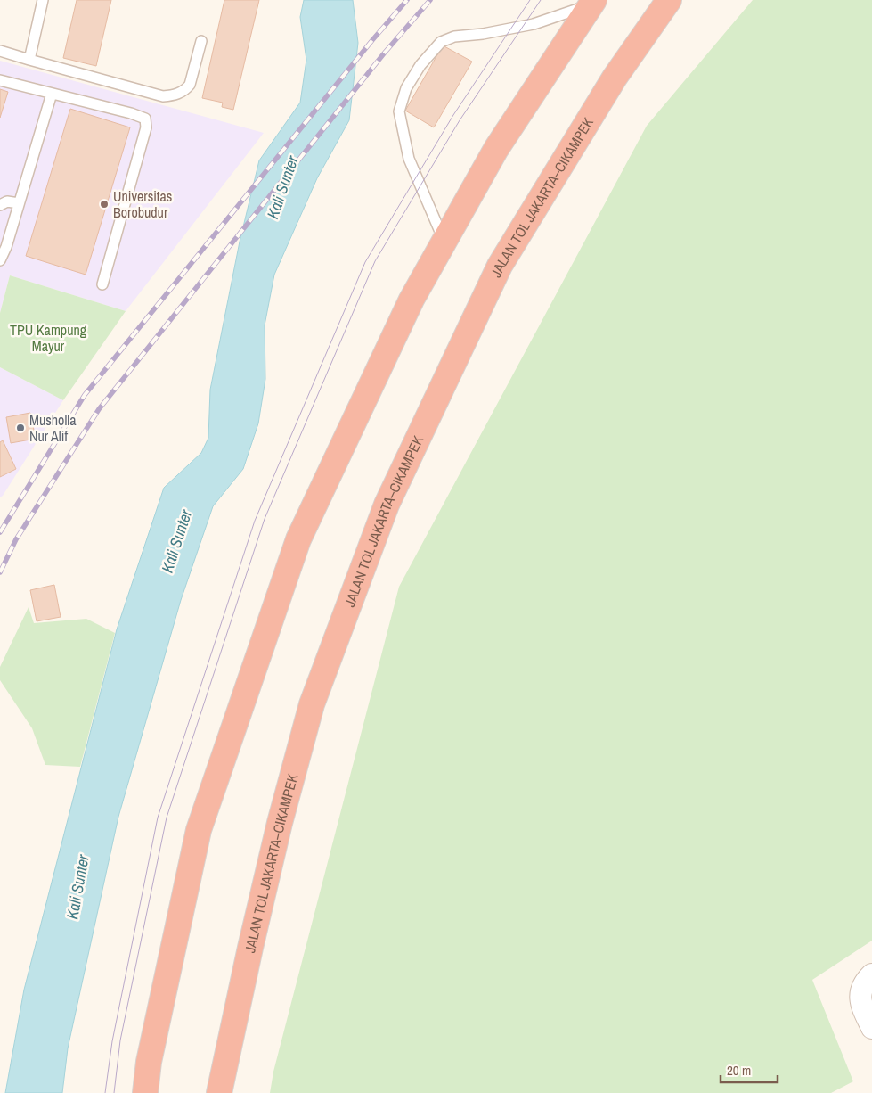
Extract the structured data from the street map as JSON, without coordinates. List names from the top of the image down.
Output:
{
  "streets": {
    "highway": ["JALAN TOL JAKARTA–CIKAMPEK"]
  },
  "water": ["Kali Sunter"],
  "parks": ["TPU Kampung Mayur"],
  "places": ["Universitas Borobudur", "Musholla Nur Alif"],
  "scale_bar": "20 m"
}
